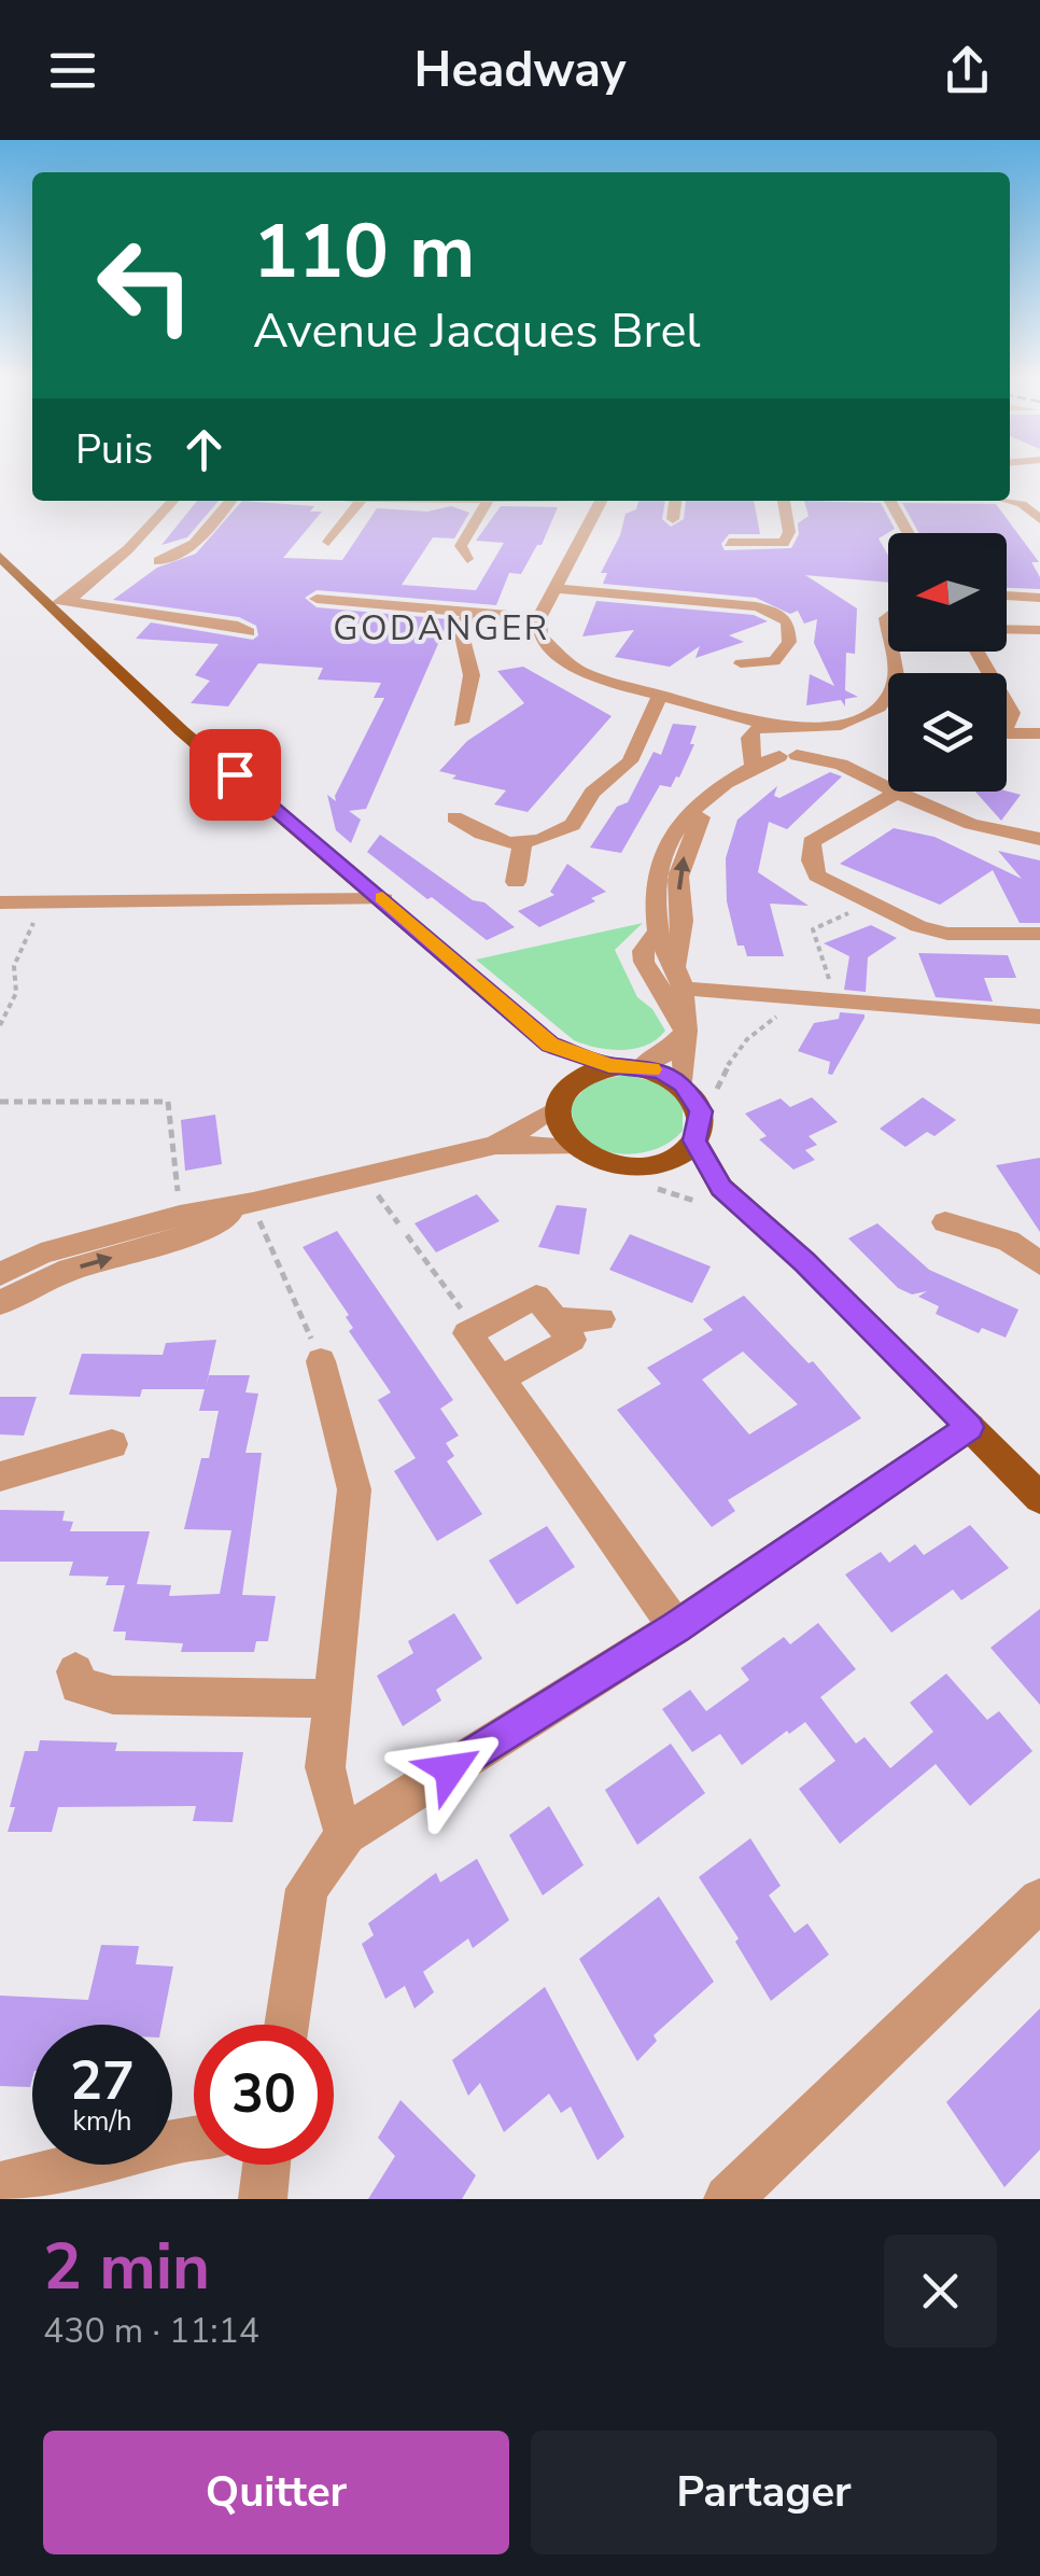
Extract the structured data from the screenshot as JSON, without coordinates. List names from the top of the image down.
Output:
{
  "districts": ["GODANGER"],
  "north": "left",
  "page": {
    "header": "Headway",
    "turn": ["110 m", "Avenue Jacques Brel"],
    "then": "Puis",
    "speed": "27 km/h",
    "limit": "30",
    "heading": ["2 min", "430 m · 11:14"],
    "buttons": ["Quitter", "Partager"]
  }
}
